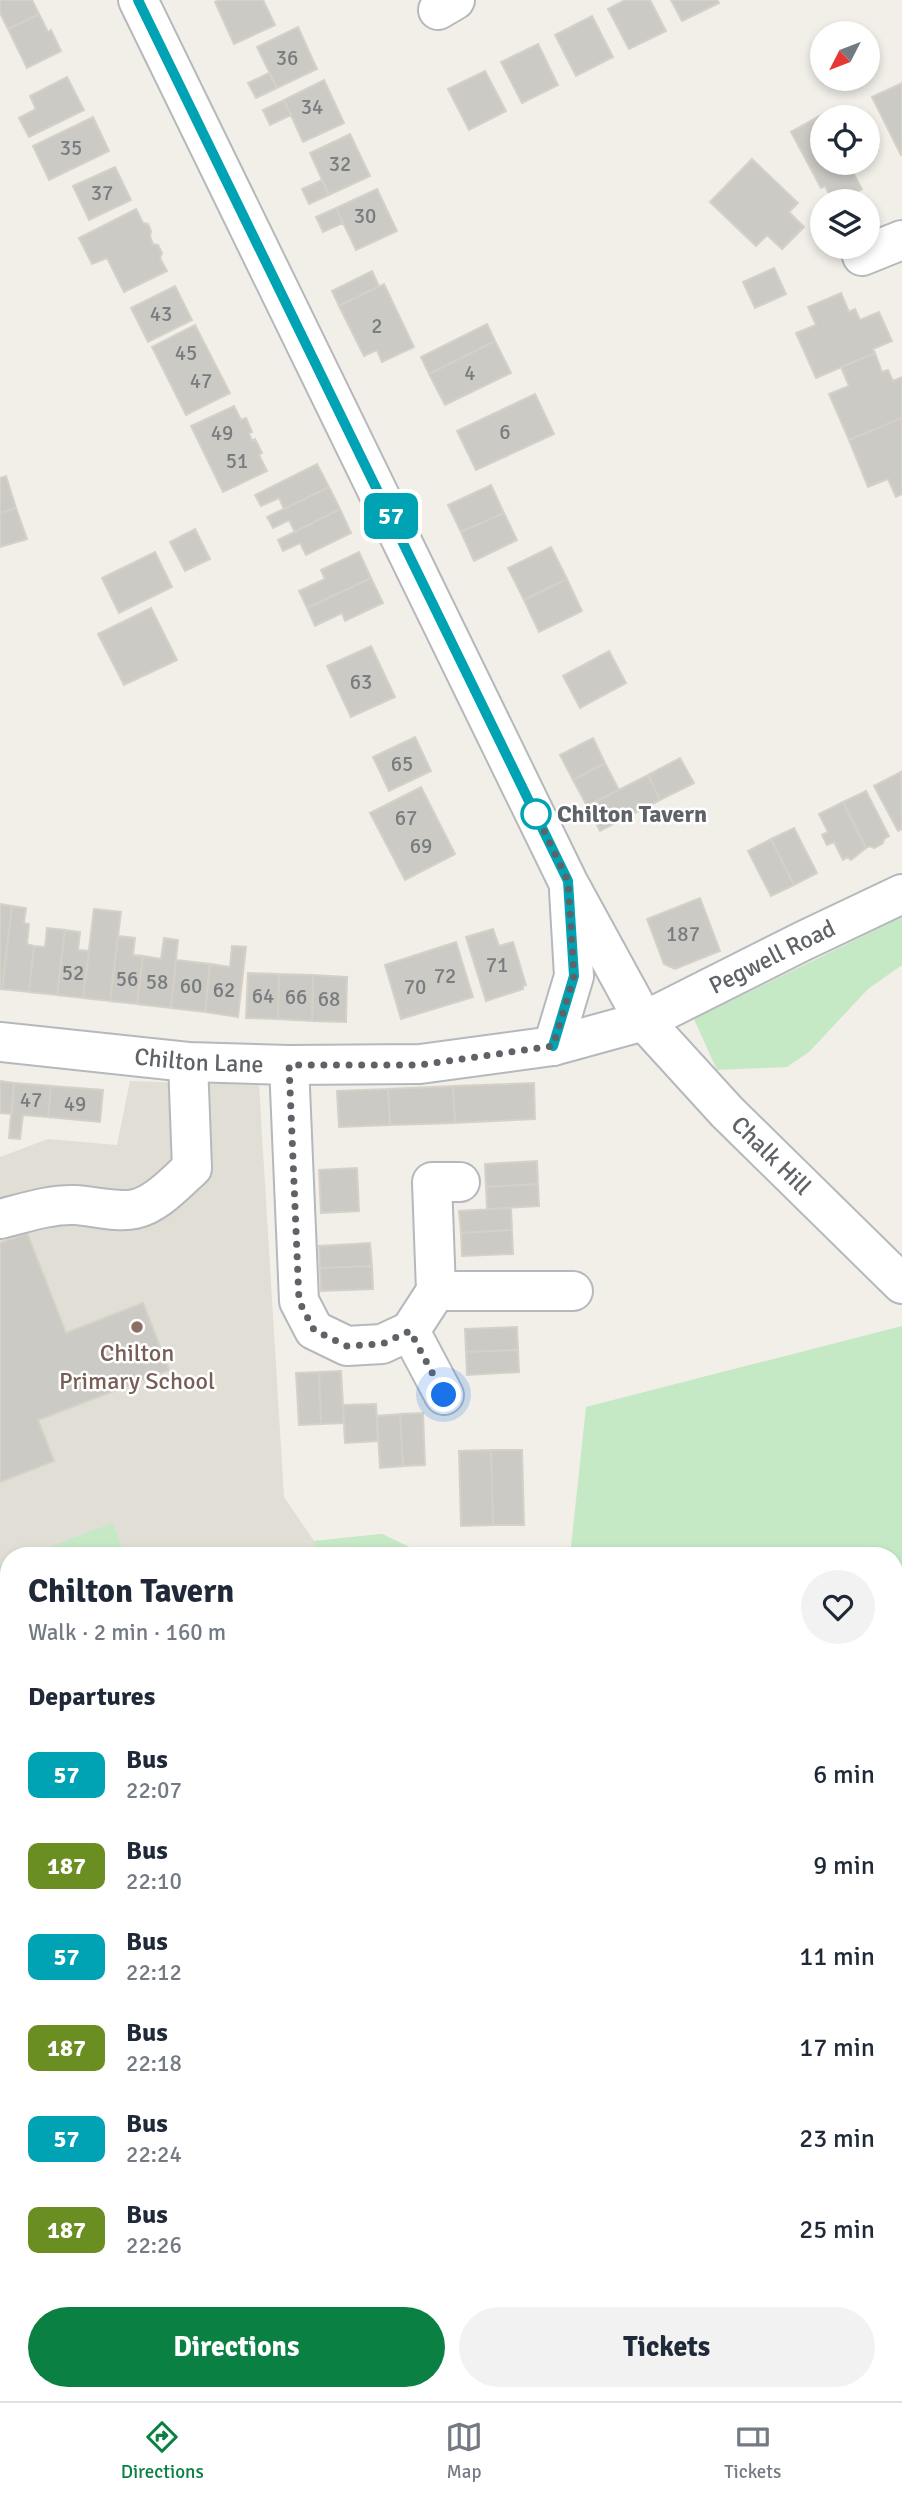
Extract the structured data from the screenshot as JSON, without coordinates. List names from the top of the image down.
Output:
{
  "streets": {
    "street": ["Pegwell Road", "Chilton Lane", "Chalk Hill"]
  },
  "crossings": [
    ["Pegwell Road", "Chilton Lane"],
    ["Pegwell Road", "Chalk Hill"],
    ["Chilton Lane", "Chalk Hill"]
  ],
  "places": ["Chilton Tavern", "Chilton Primary School"],
  "lines": ["bus line 57"],
  "house_numbers": [
    "36",
    "34",
    "35",
    "32",
    "37",
    "30",
    "43",
    "2",
    "45",
    "4",
    "47",
    "6",
    "49",
    "51",
    "63",
    "65",
    "67",
    "69",
    "187",
    "71",
    "52",
    "72",
    "56",
    "58",
    "60",
    "70",
    "62",
    "64",
    "66",
    "68",
    "47",
    "49"
  ],
  "north": "bottom left",
  "page": {
    "on_map": "57",
    "heading": [
      ["Chilton Tavern", "Walk · 2 min · 160 m"],
      "Departures"
    ],
    "list": [
      {
        "mark": "57",
        "name": "Bus",
        "note": "22:07",
        "value": "6 min"
      },
      {
        "mark": "187",
        "name": "Bus",
        "note": "22:10",
        "value": "9 min"
      },
      {
        "mark": "57",
        "name": "Bus",
        "note": "22:12",
        "value": "11 min"
      },
      {
        "mark": "187",
        "name": "Bus",
        "note": "22:18",
        "value": "17 min"
      },
      {
        "mark": "57",
        "name": "Bus",
        "note": "22:24",
        "value": "23 min"
      },
      {
        "mark": "187",
        "name": "Bus",
        "note": "22:26",
        "value": "25 min"
      }
    ],
    "buttons": ["Directions", "Tickets"],
    "tabs": ["Directions", "Map", "Tickets"]
  }
}
